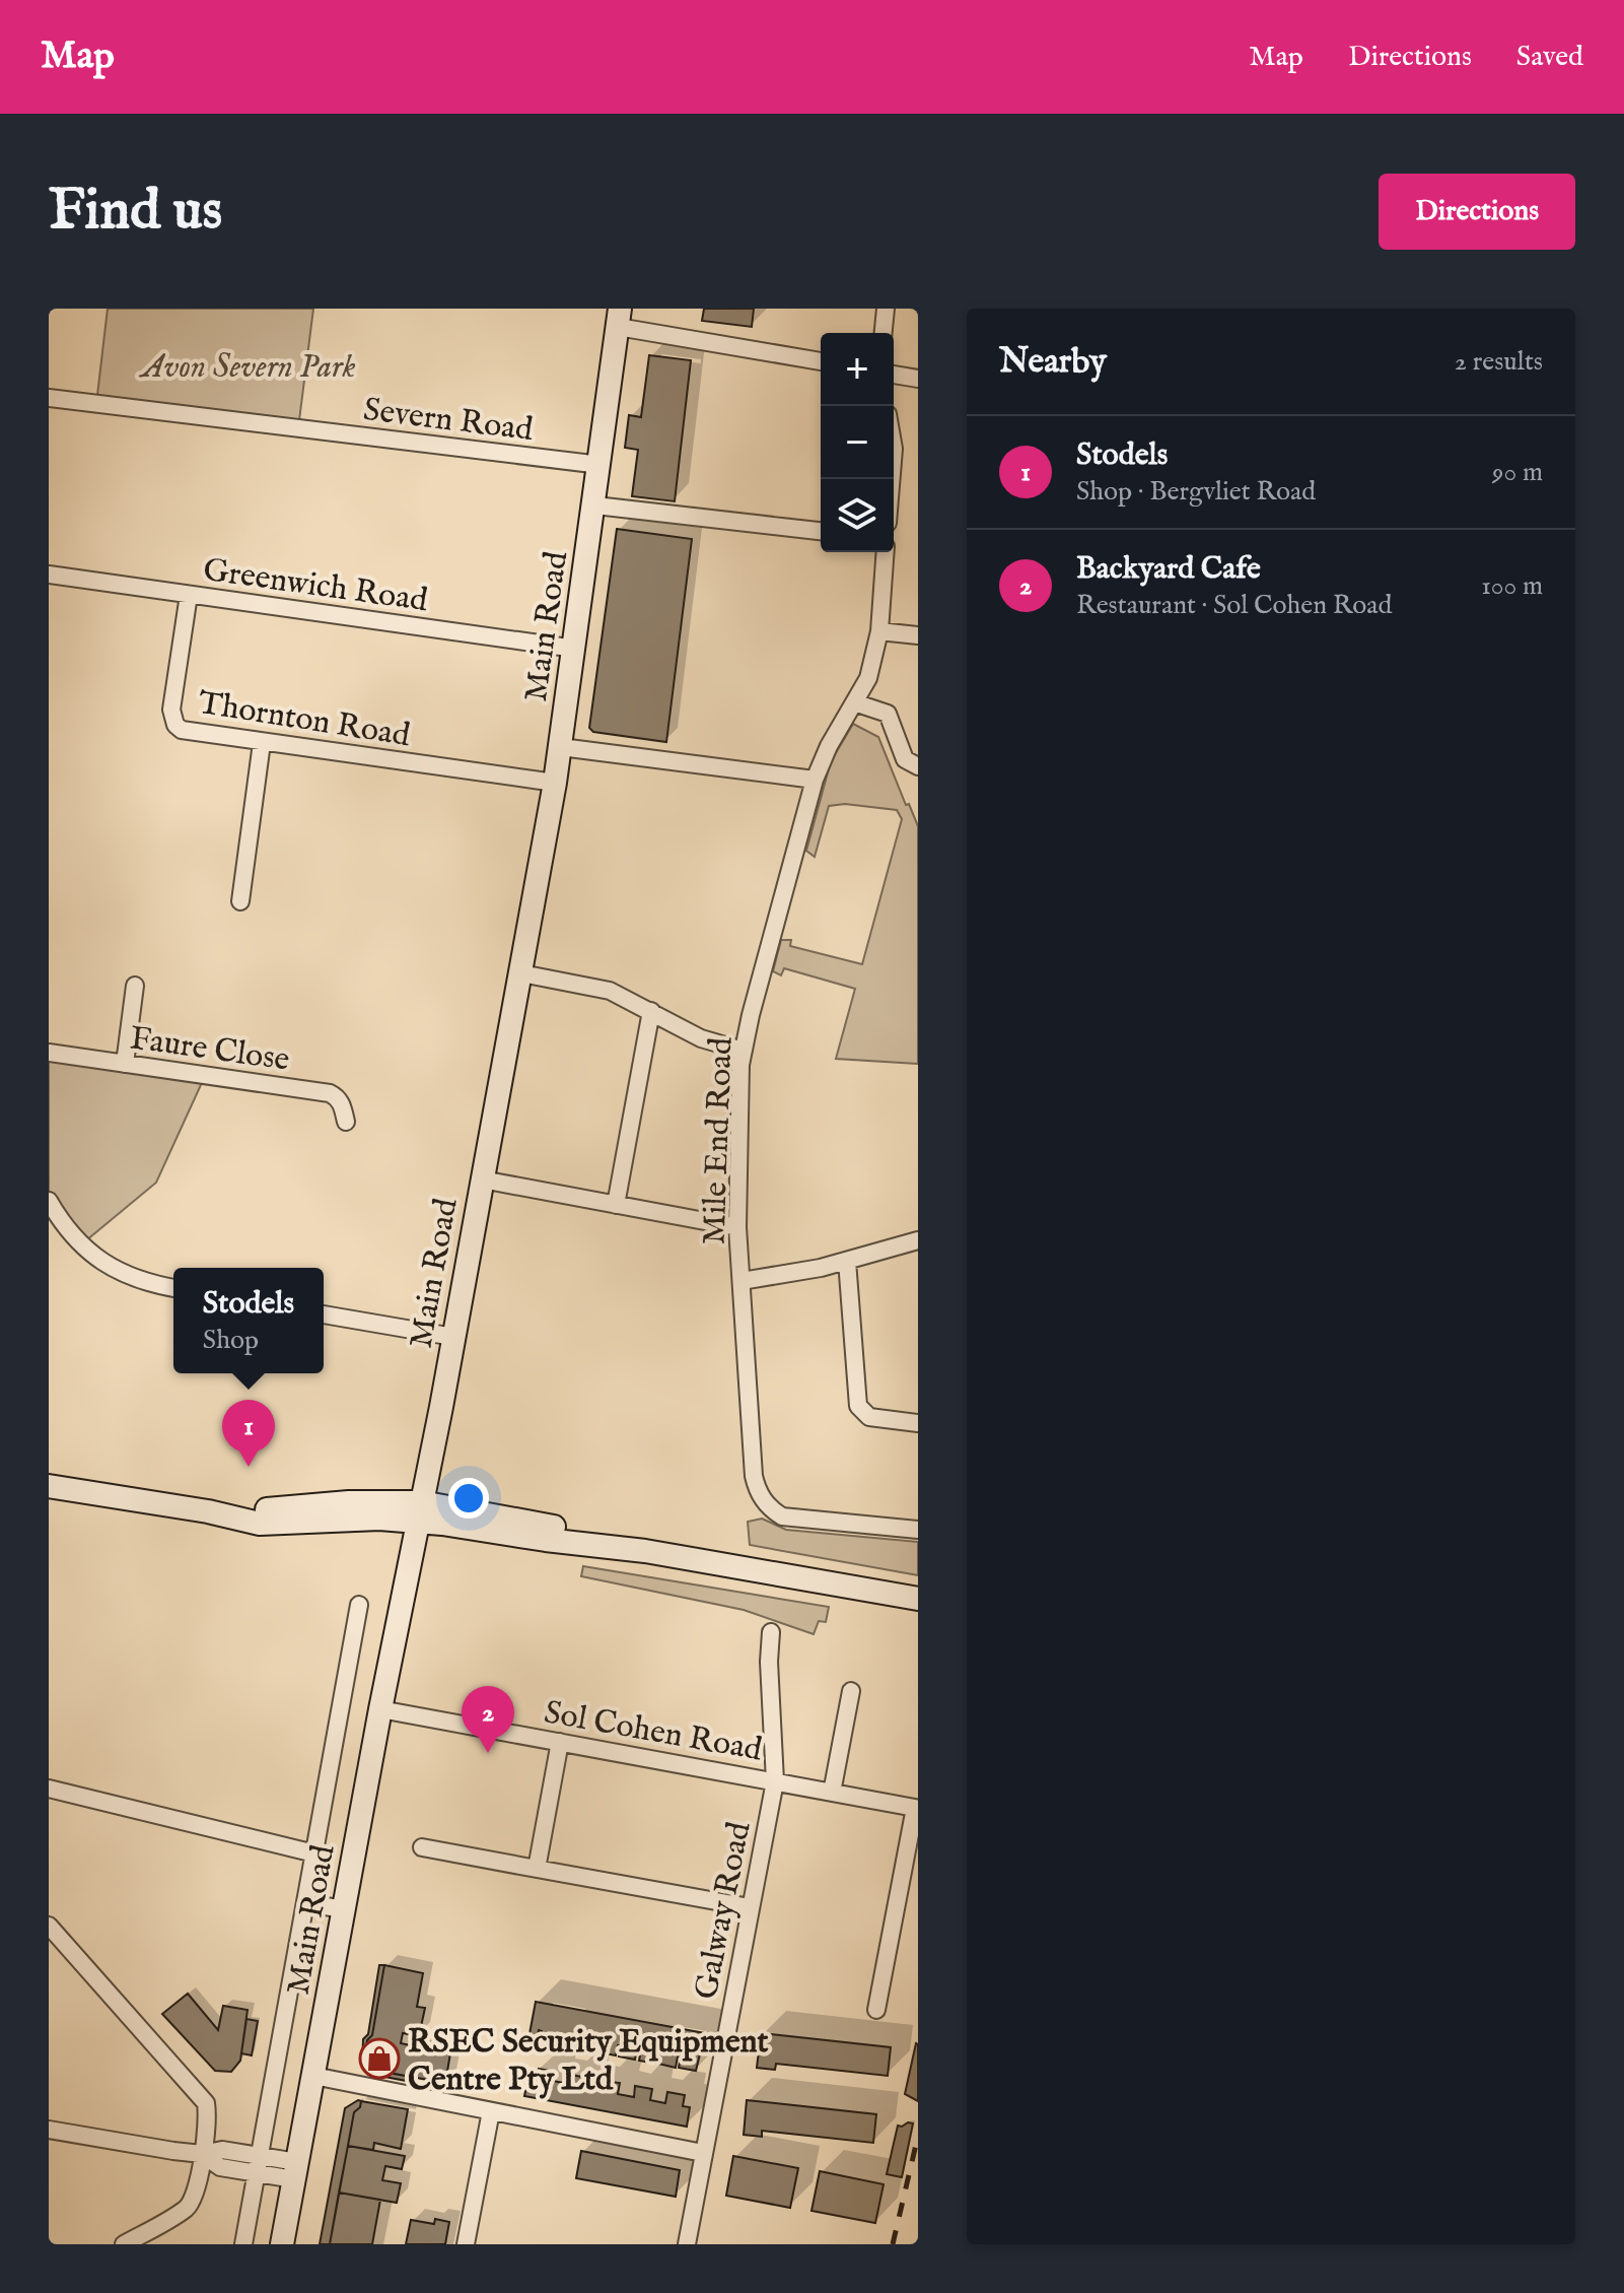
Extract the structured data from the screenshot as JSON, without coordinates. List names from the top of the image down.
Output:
{
  "streets": {
    "main road": ["Main Road"],
    "street": [
      "Severn Road",
      "Greenwich Road",
      "Thornton Road",
      "Faure Close",
      "Mile End Road",
      "Sol Cohen Road",
      "Galway Road"
    ]
  },
  "crossings": [
    ["Severn Road", "Main Road"],
    ["Greenwich Road", "Main Road"],
    ["Greenwich Road", "Thornton Road"],
    ["Main Road", "Thornton Road"],
    ["Main Road", "Sol Cohen Road"],
    ["Sol Cohen Road", "Galway Road"]
  ],
  "parks": ["Avon Severn Park"],
  "places": {
    "shop": ["RSEC Security Equipment Centre Pty Ltd"]
  },
  "page": {
    "header": "Map",
    "nav": ["Map", "Directions", "Saved"],
    "buttons": "Directions",
    "title": "Find us",
    "heading": ["Nearby", "2 results"],
    "map_buttons": ["+", "−"],
    "list": [
      {
        "mark": "1",
        "name": "Stodels",
        "note": "Shop · Bergvliet Road",
        "value": "90 m"
      },
      {
        "mark": "2",
        "name": "Backyard Cafe",
        "note": "Restaurant · Sol Cohen Road",
        "value": "100 m"
      }
    ],
    "popup": ["Stodels", "Shop"],
    "pins": ["1", "2"]
  }
}
